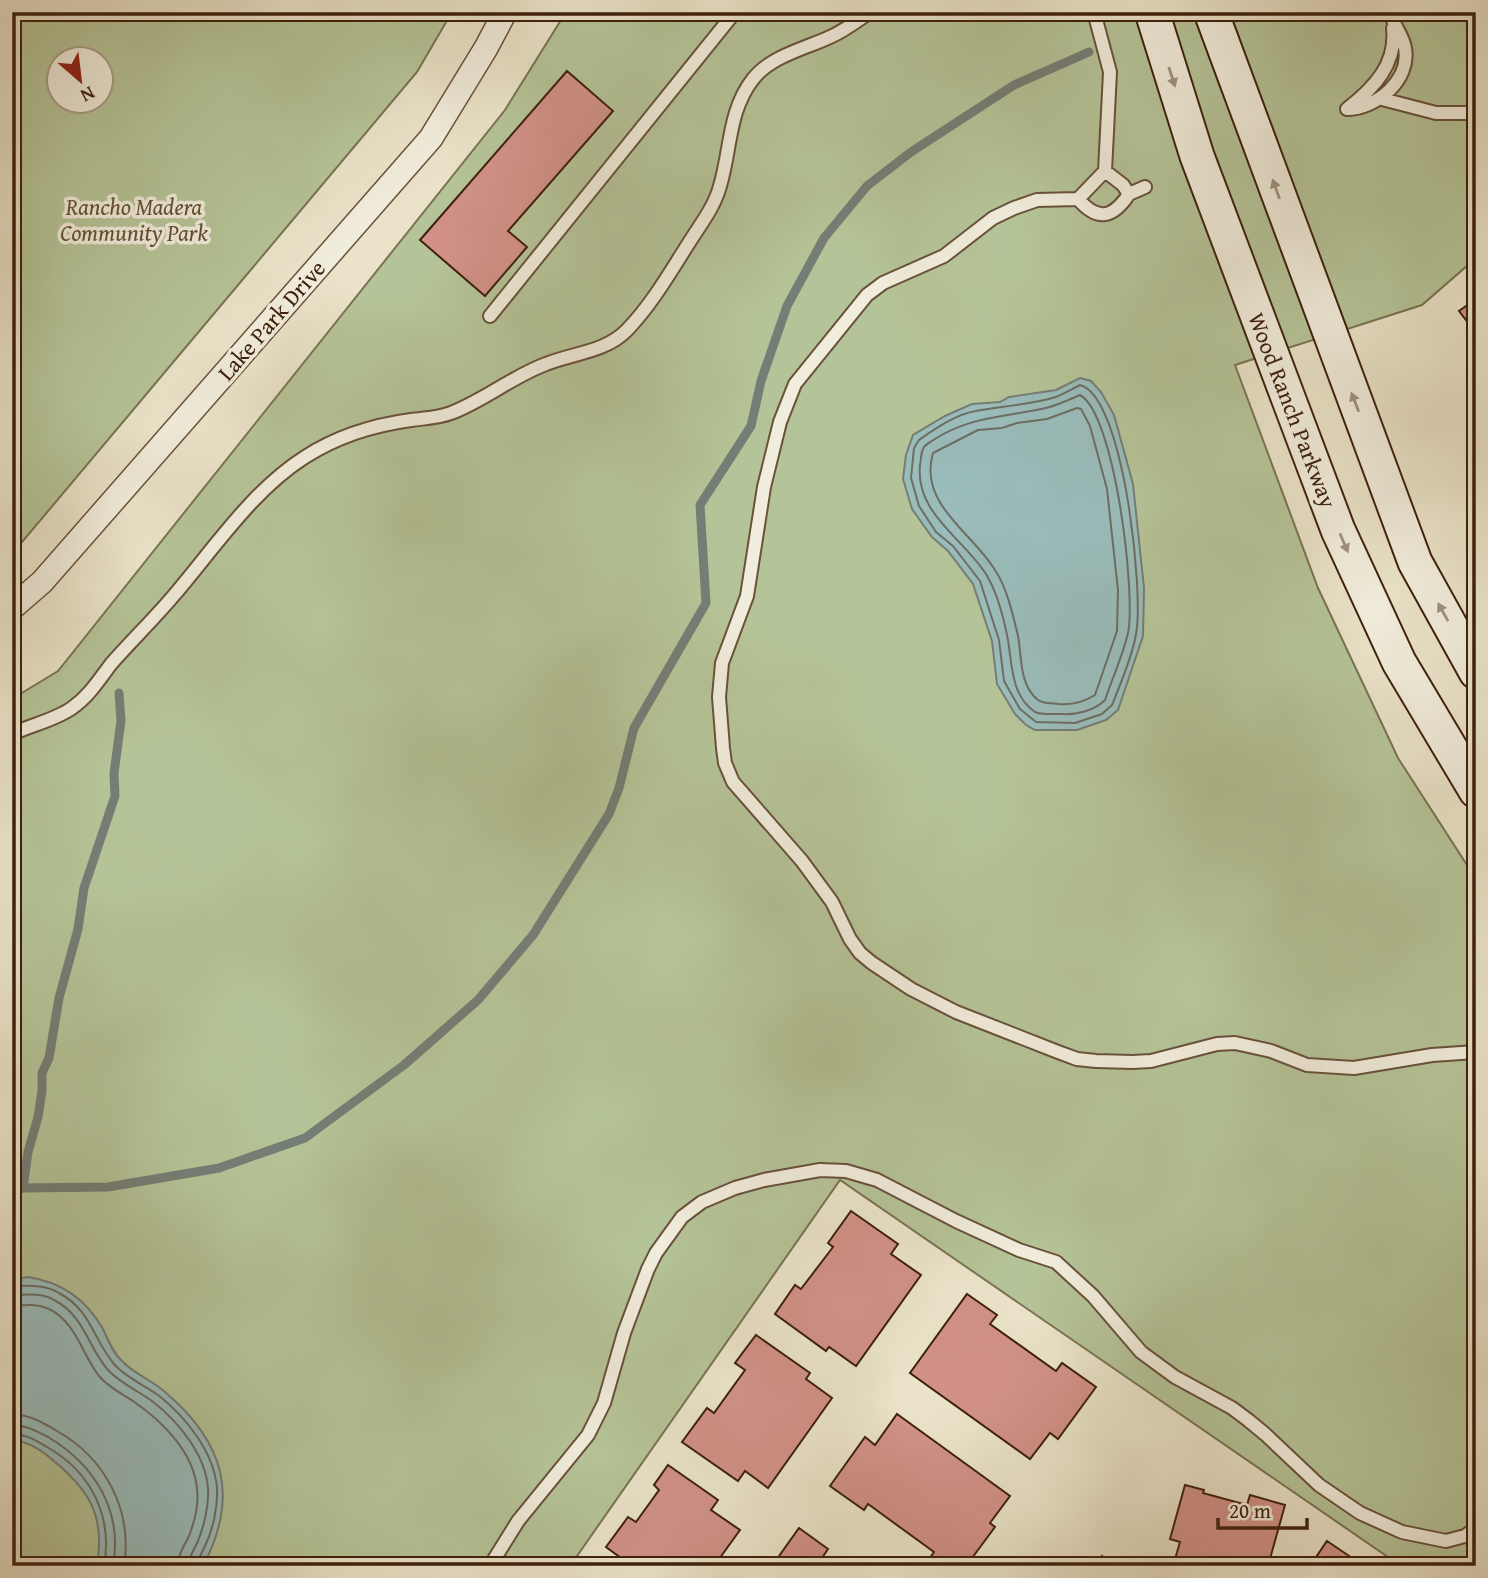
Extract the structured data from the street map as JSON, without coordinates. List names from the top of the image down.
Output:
{
  "streets": {
    "main road": ["Wood Ranch Parkway"],
    "street": ["Lake Park Drive"]
  },
  "parks": ["Rancho Madera Community Park"],
  "scale_bar": "20 m",
  "north": "bottom right"
}
